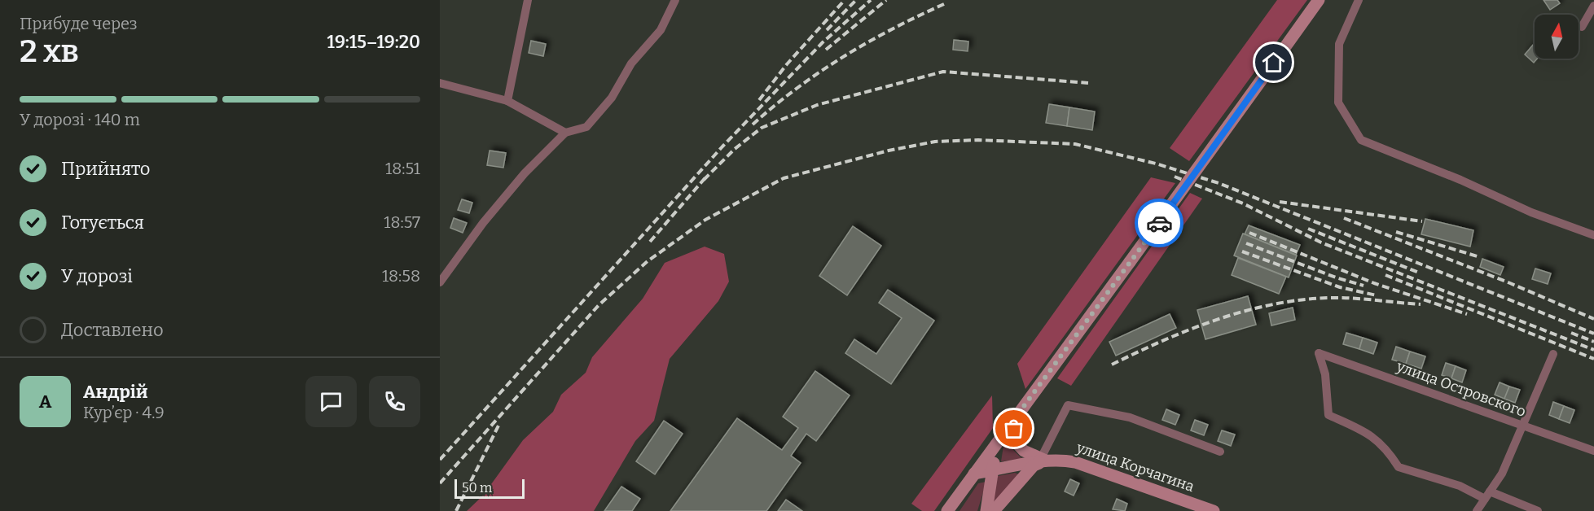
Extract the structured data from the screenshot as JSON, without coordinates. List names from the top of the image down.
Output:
{
  "streets": {
    "main road": ["улица Корчагина"],
    "street": ["улица Островского"]
  },
  "scale_bar": "50 m",
  "north": "top",
  "page": {
    "heading": ["2 хв", "Прибуде через", "19:15–19:20"],
    "panel": ["Андрій", "Кур’єр · 4.9"],
    "bar": "У дорозі · 140 m",
    "list": [
      ["Прийнято", "18:51"],
      ["Готується", "18:57"],
      ["У дорозі", "18:58"],
      "Доставлено"
    ],
    "round": "А",
    "scale": "50 m"
  }
}
